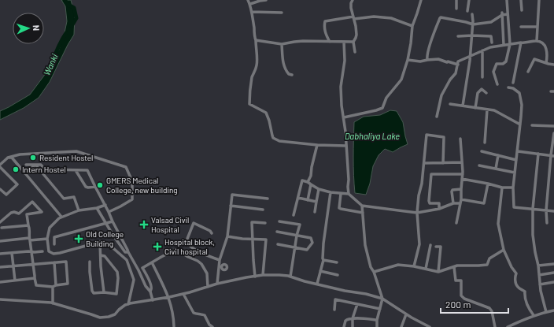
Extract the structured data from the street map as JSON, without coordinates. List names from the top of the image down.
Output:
{
  "water": ["Wanki", "Dabhaliya Lake"],
  "places": {
    "other": ["Resident Hostel", "Intern Hostel", "GMERS Medical College, new building"],
    "health": ["Valsad Civil Hospital", "Old College Building", "Hospital block, Civil hospital"]
  },
  "scale_bar": "200 m",
  "north": "right"
}
